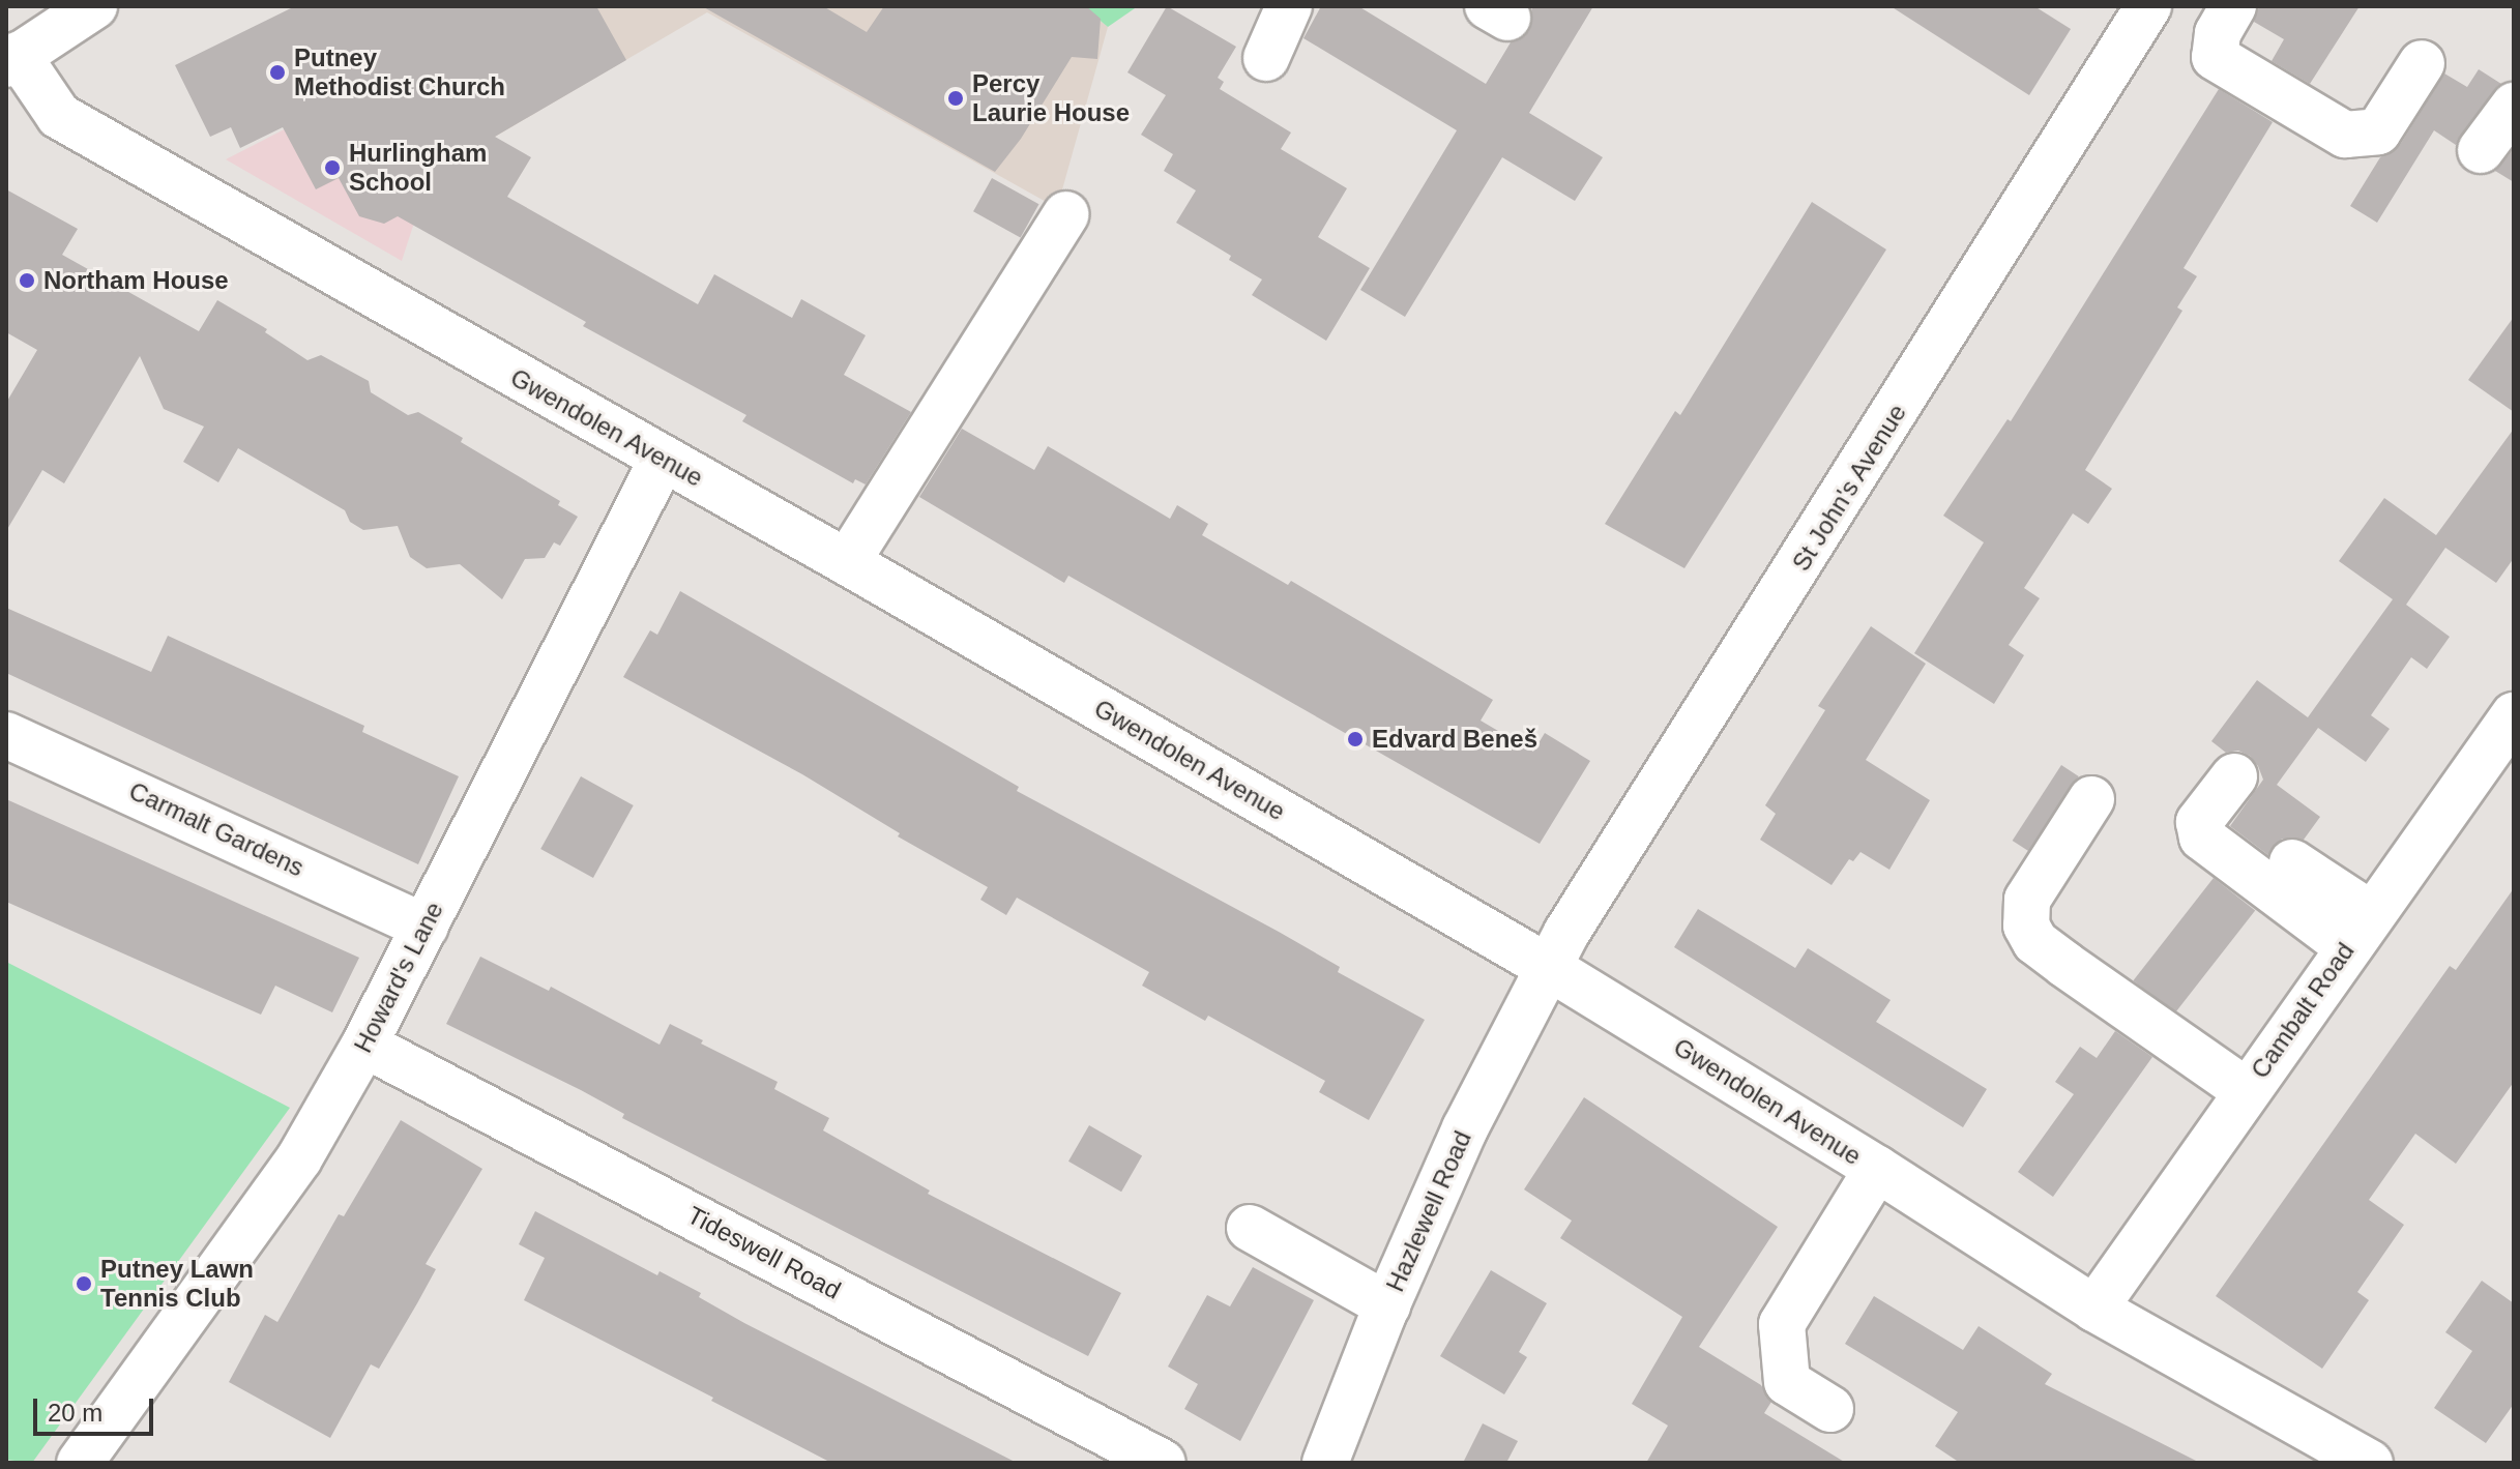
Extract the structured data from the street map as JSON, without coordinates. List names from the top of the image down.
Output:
{
  "streets": {
    "main road": [
      "Gwendolen Avenue",
      "St John's Avenue",
      "Carmalt Gardens",
      "Howard's Lane",
      "Cambalt Road",
      "Hazlewell Road",
      "Tideswell Road"
    ]
  },
  "crossings": [
    ["Gwendolen Avenue", "St John's Avenue"],
    ["Gwendolen Avenue", "Howard's Lane"],
    ["Gwendolen Avenue", "Cambalt Road"],
    ["Gwendolen Avenue", "Hazlewell Road"],
    ["St John's Avenue", "Hazlewell Road"],
    ["Carmalt Gardens", "Howard's Lane"],
    ["Howard's Lane", "Tideswell Road"]
  ],
  "places": [
    "Putney Methodist Church",
    "Percy Laurie House",
    "Hurlingham School",
    "Northam House",
    "Edvard Beneš",
    "Putney Lawn Tennis Club"
  ],
  "scale_bar": "20 m"
}
